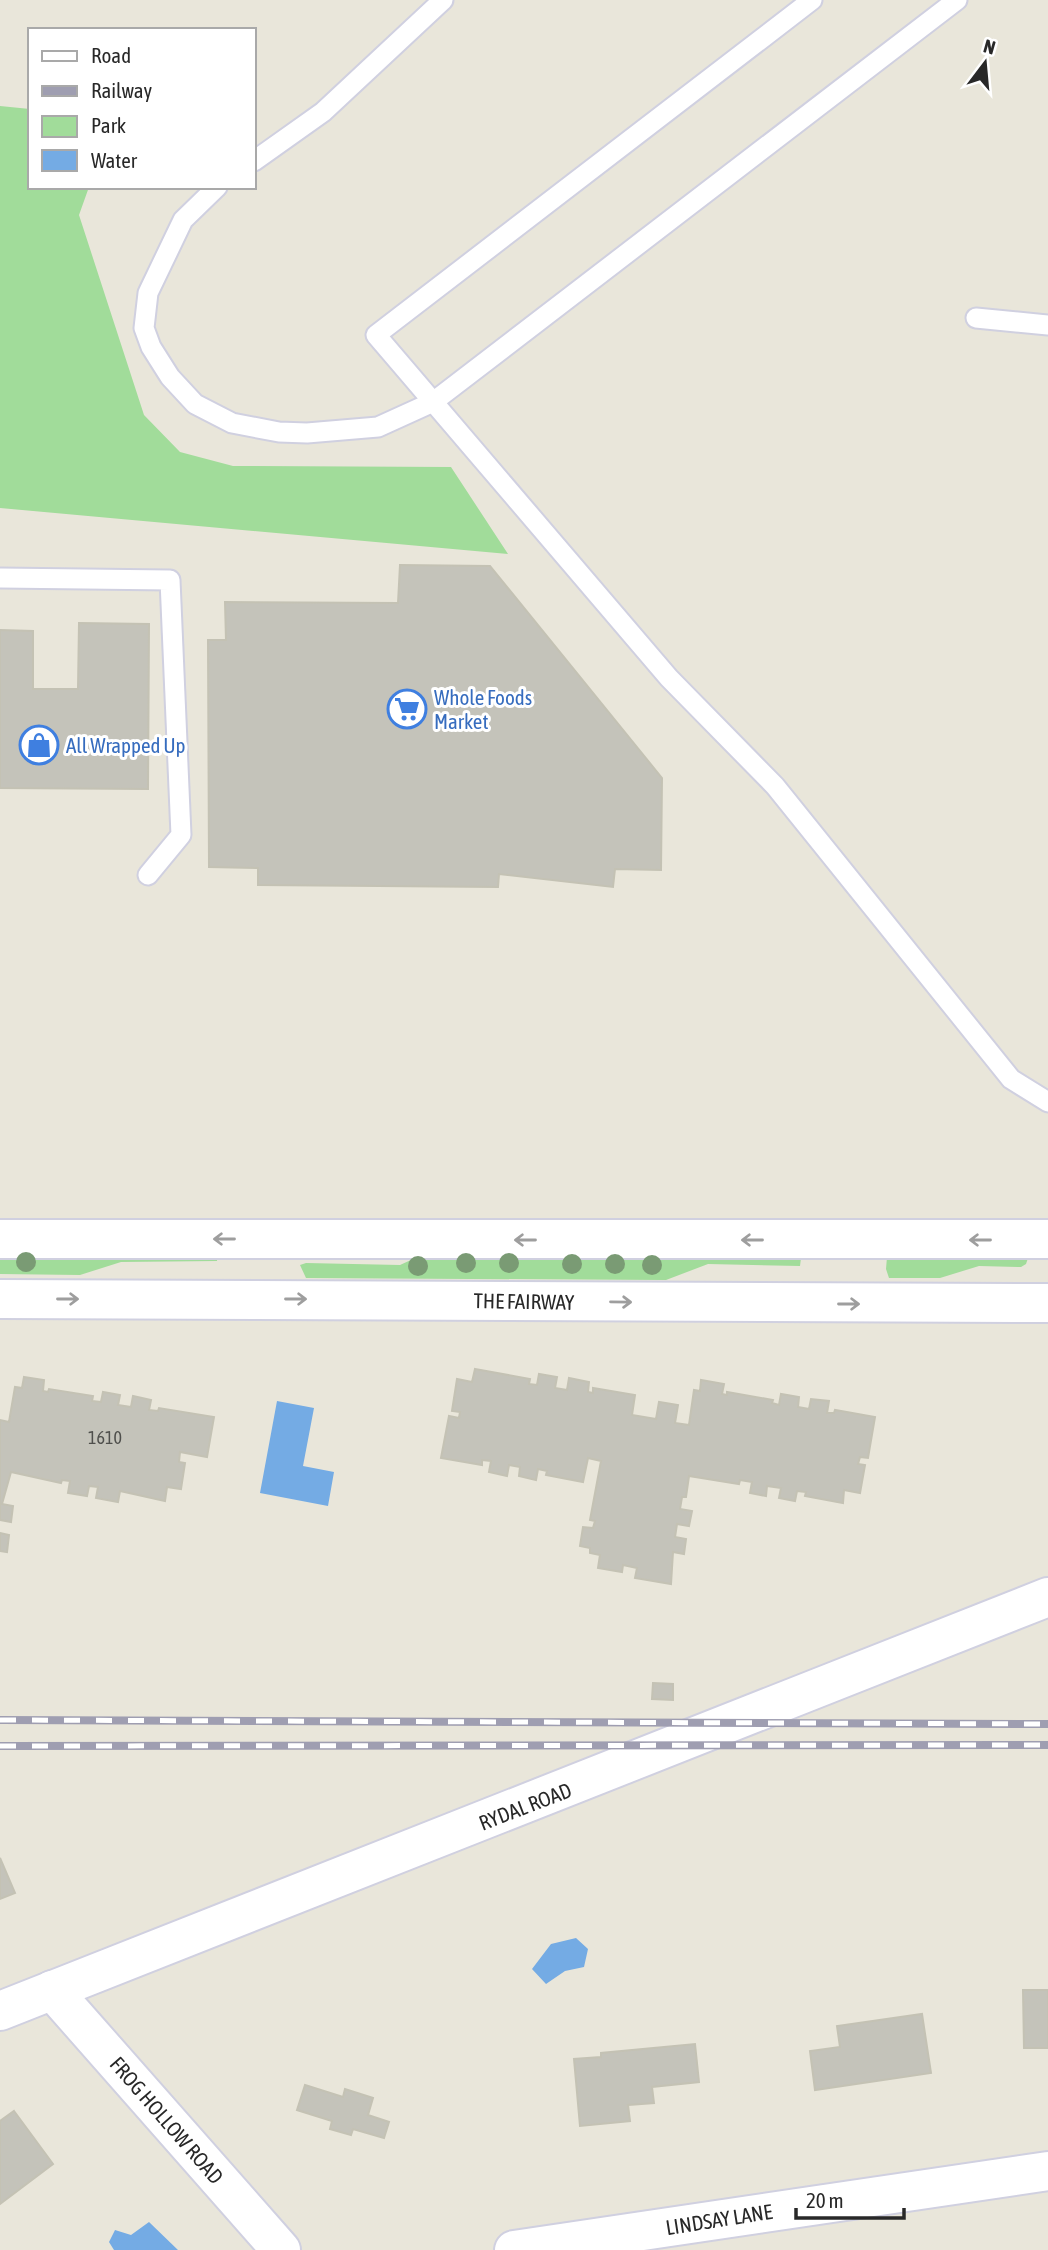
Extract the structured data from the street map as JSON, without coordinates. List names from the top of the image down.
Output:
{
  "streets": {
    "main road": [
      "THE FAIRWAY",
      "RYDAL ROAD",
      "FROG HOLLOW ROAD",
      "LINDSAY LANE"
    ]
  },
  "crossings": [
    ["RYDAL ROAD", "FROG HOLLOW ROAD"]
  ],
  "places": {
    "supermarket": ["Whole Foods Market"],
    "shop": ["All Wrapped Up"]
  },
  "house_numbers": ["1610"],
  "legend": [
    "Road",
    "Railway",
    "Park",
    "Water"
  ],
  "scale_bar": "20 m",
  "north": "top"
}
